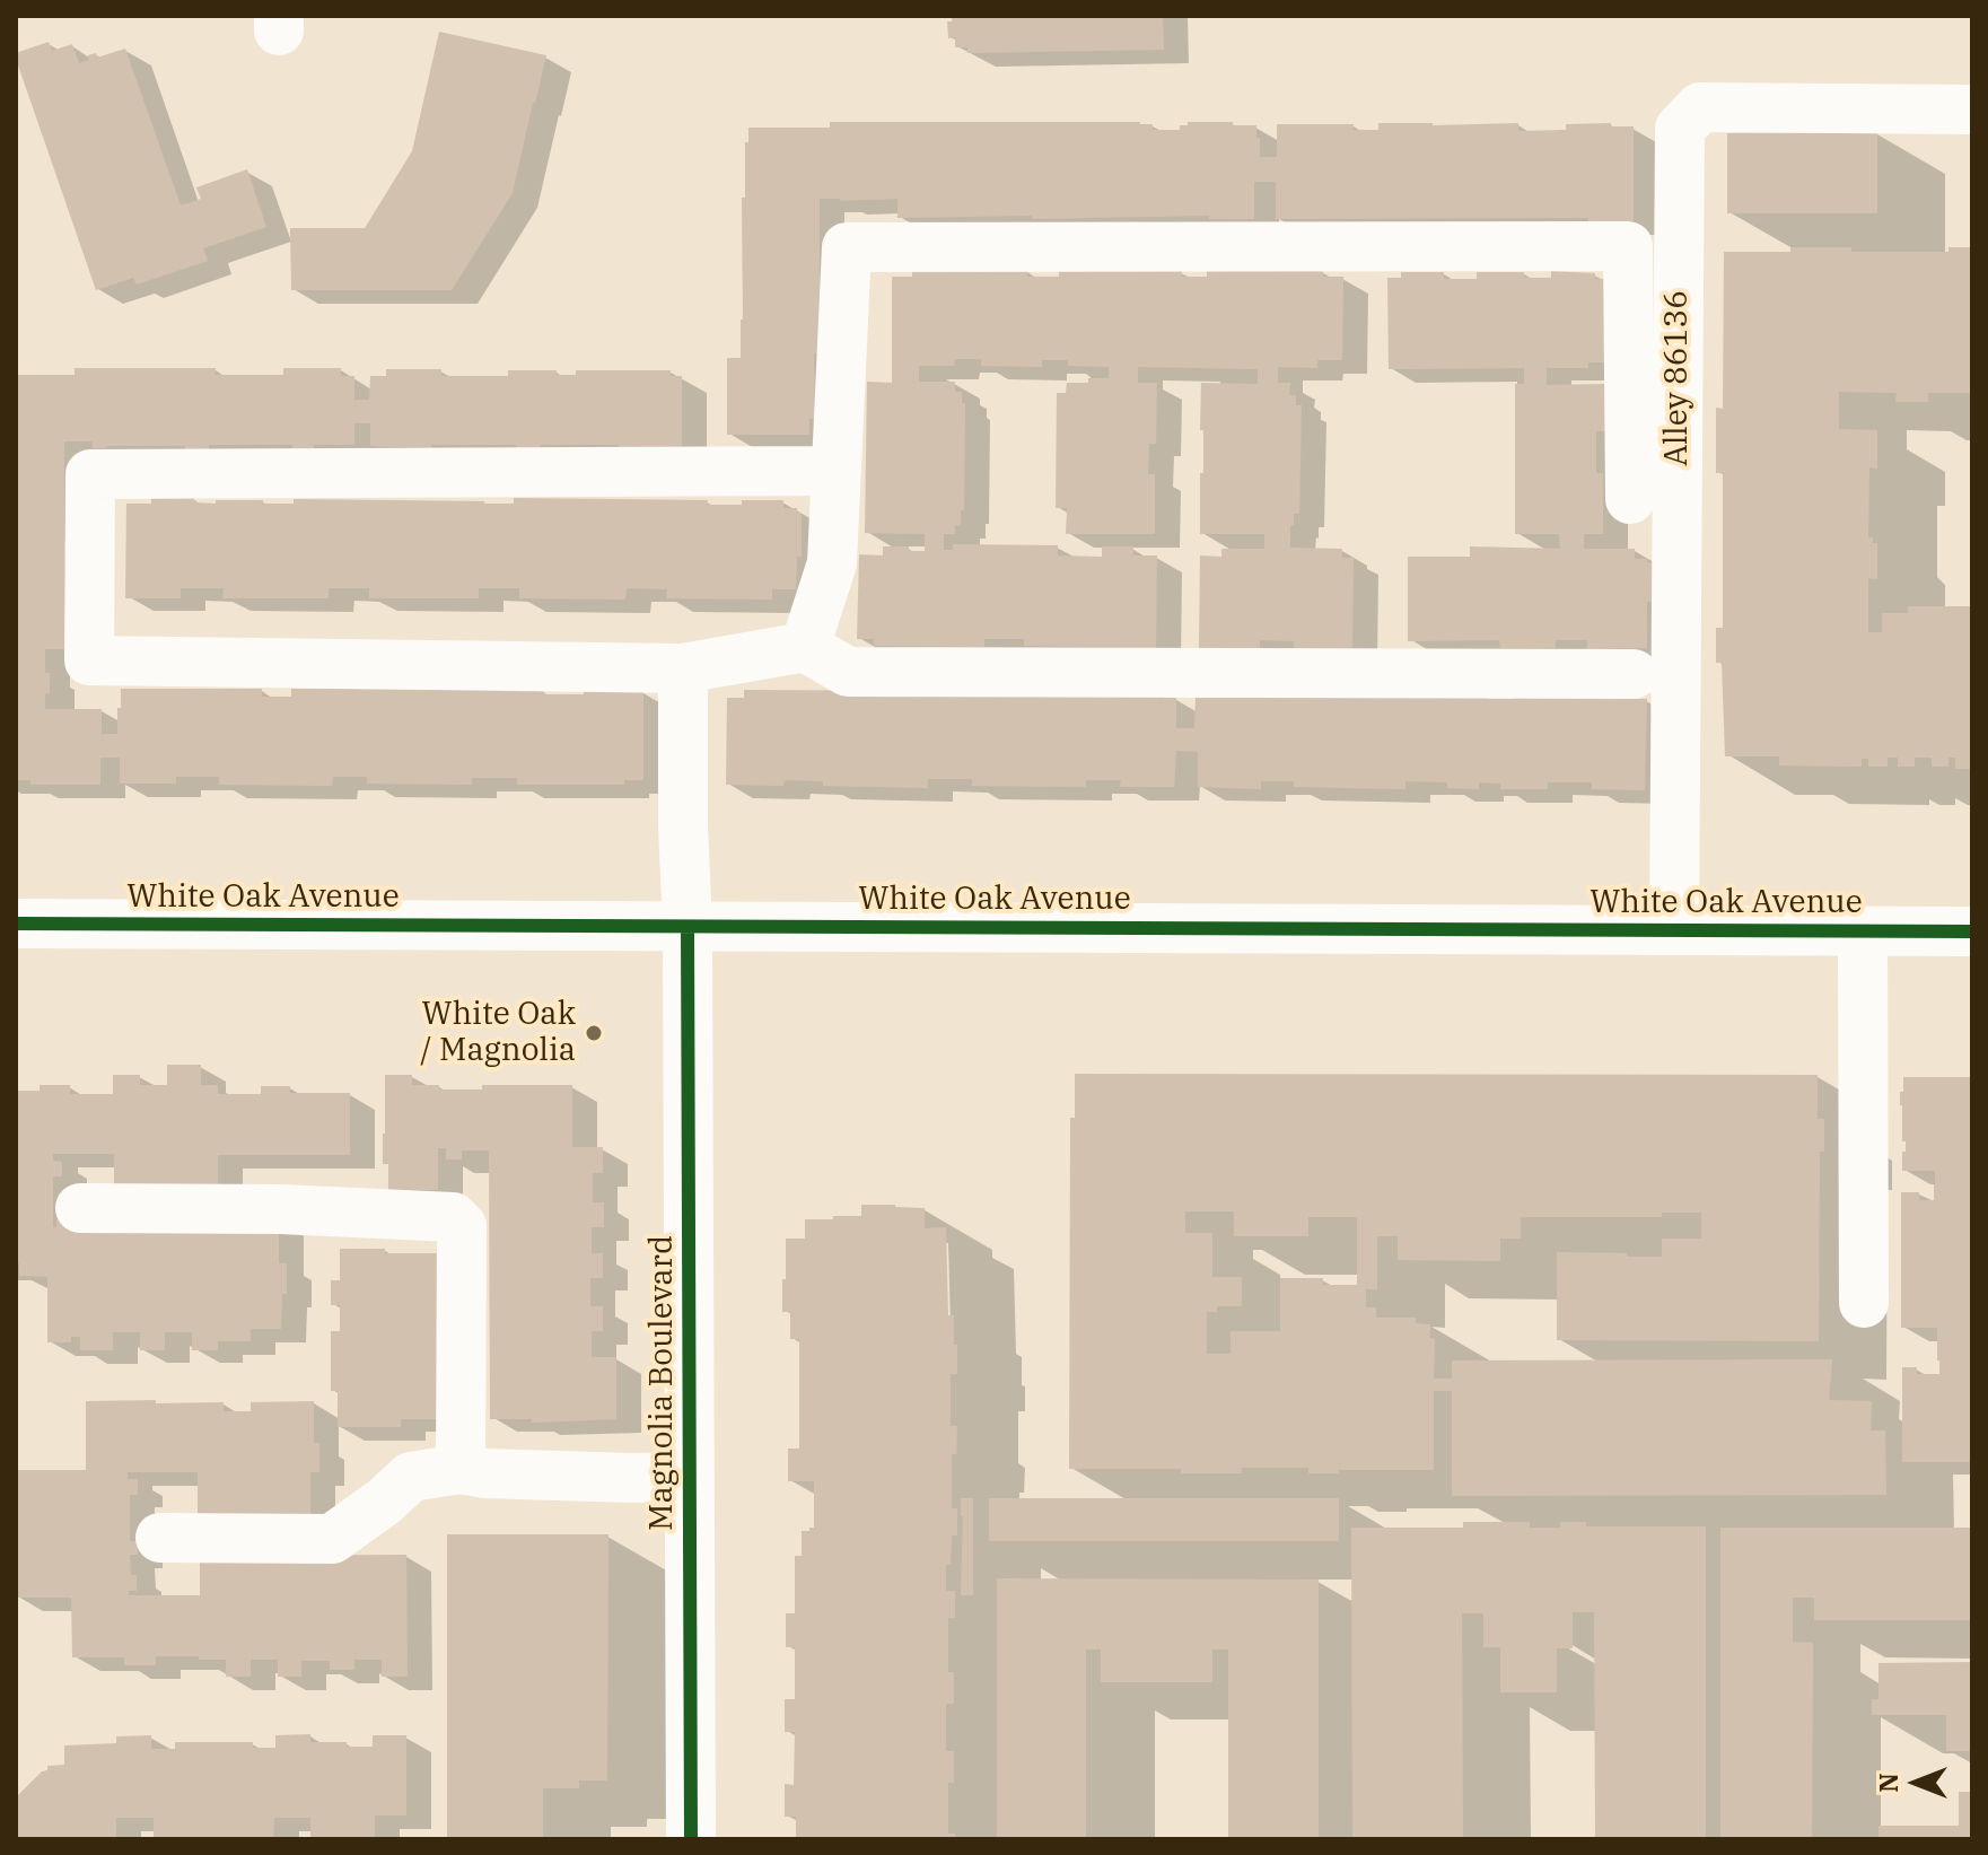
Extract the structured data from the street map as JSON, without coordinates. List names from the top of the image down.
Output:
{
  "streets": {
    "main road": ["Alley 86136", "White Oak Avenue", "Magnolia Boulevard"]
  },
  "crossings": [
    ["Alley 86136", "White Oak Avenue"],
    ["White Oak Avenue", "Magnolia Boulevard"]
  ],
  "places": ["White Oak / Magnolia"],
  "north": "left"
}
